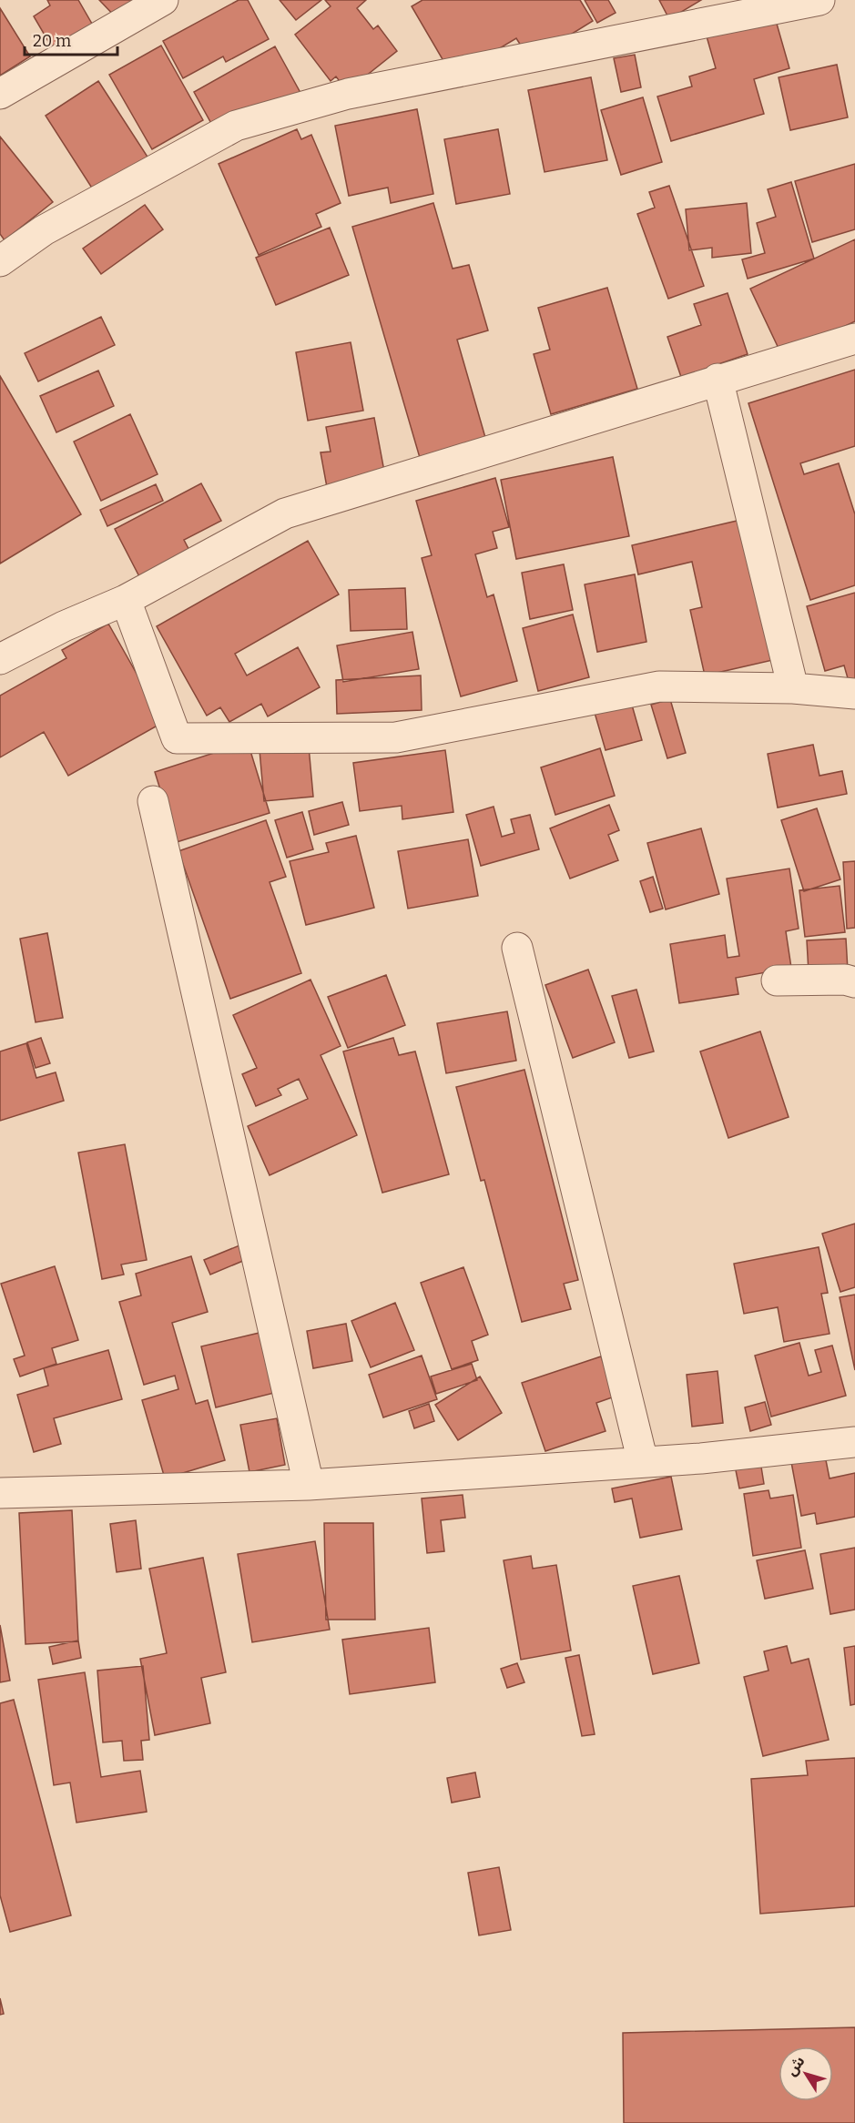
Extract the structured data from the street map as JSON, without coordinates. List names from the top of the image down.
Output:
{
  "scale_bar": "20 m",
  "north": "top left"
}
